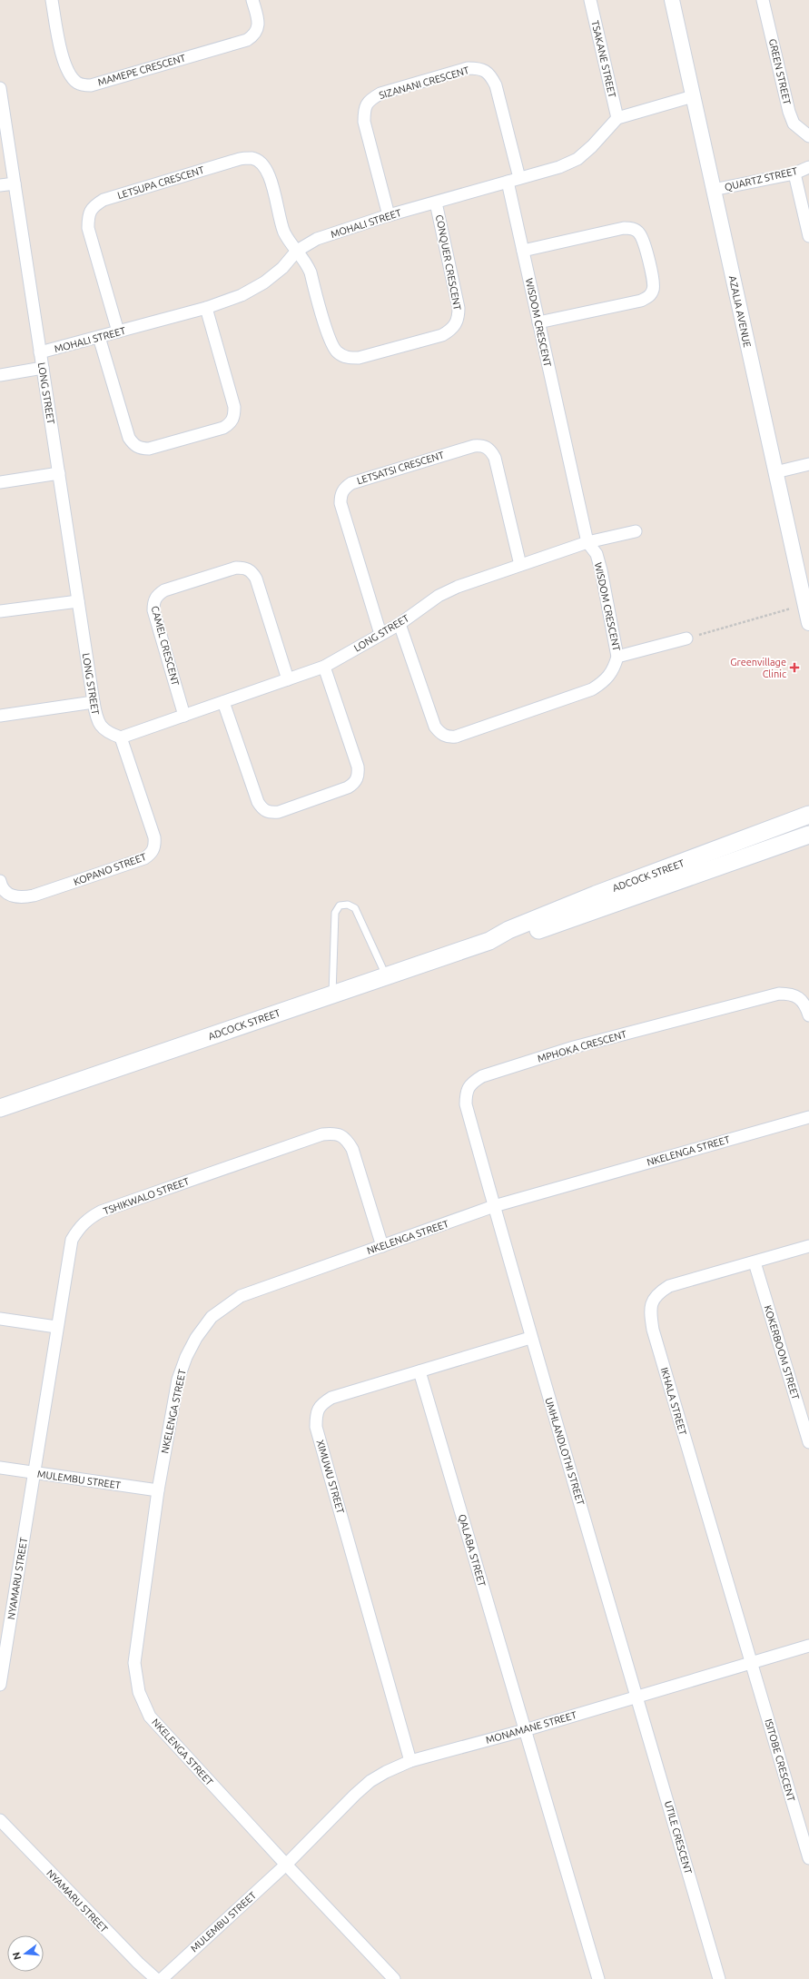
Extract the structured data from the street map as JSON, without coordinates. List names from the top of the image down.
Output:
{
  "streets": {
    "main road": ["ADCOCK STREET"],
    "street": [
      "TSAKANE STREET",
      "MAMEPE CRESCENT",
      "GREEN STREET",
      "SIZANANI CRESCENT",
      "QUARTZ STREET",
      "LETSUPA CRESCENT",
      "MOHALI STREET",
      "CONQUER CRESCENT",
      "AZALIA AVENUE",
      "WISDOM CRESCENT",
      "LONG STREET",
      "LETSATSI CRESCENT",
      "CAMEL CRESCENT",
      "KOPANO STREET",
      "MPHOKA CRESCENT",
      "NKELENGA STREET",
      "TSHIKWALO STREET",
      "KOKERBOOM STREET",
      "IKHALA STREET",
      "UMHLANDLOTHI STREET",
      "XIMUWU STREET",
      "MULEMBU STREET",
      "QALABA STREET",
      "NYAMARU STREET",
      "MONAMANE STREET",
      "ISITOBE CRESCENT",
      "UTILE CRESCENT"
    ]
  },
  "crossings": [
    ["TSAKANE STREET", "MOHALI STREET"],
    ["SIZANANI CRESCENT", "MOHALI STREET"],
    ["QUARTZ STREET", "AZALIA AVENUE"],
    ["LETSUPA CRESCENT", "MOHALI STREET"],
    ["LETSUPA CRESCENT", "CONQUER CRESCENT"],
    ["MOHALI STREET", "CONQUER CRESCENT"],
    ["MOHALI STREET", "WISDOM CRESCENT"],
    ["MOHALI STREET", "LONG STREET"],
    ["WISDOM CRESCENT", "LONG STREET"],
    ["LONG STREET", "LETSATSI CRESCENT"],
    ["LONG STREET", "CAMEL CRESCENT"],
    ["LONG STREET", "KOPANO STREET"],
    ["MPHOKA CRESCENT", "NKELENGA STREET"],
    ["MPHOKA CRESCENT", "UMHLANDLOTHI STREET"],
    ["NKELENGA STREET", "TSHIKWALO STREET"],
    ["NKELENGA STREET", "UMHLANDLOTHI STREET"],
    ["NKELENGA STREET", "MULEMBU STREET"],
    ["NKELENGA STREET", "MONAMANE STREET"],
    ["TSHIKWALO STREET", "MULEMBU STREET"],
    ["TSHIKWALO STREET", "NYAMARU STREET"],
    ["KOKERBOOM STREET", "IKHALA STREET"],
    ["IKHALA STREET", "MONAMANE STREET"],
    ["IKHALA STREET", "ISITOBE CRESCENT"],
    ["UMHLANDLOTHI STREET", "XIMUWU STREET"],
    ["UMHLANDLOTHI STREET", "MONAMANE STREET"],
    ["UMHLANDLOTHI STREET", "UTILE CRESCENT"],
    ["XIMUWU STREET", "QALABA STREET"],
    ["XIMUWU STREET", "MONAMANE STREET"],
    ["MULEMBU STREET", "NYAMARU STREET"],
    ["MULEMBU STREET", "MONAMANE STREET"],
    ["QALABA STREET", "MONAMANE STREET"],
    ["MONAMANE STREET", "ISITOBE CRESCENT"],
    ["MONAMANE STREET", "UTILE CRESCENT"]
  ],
  "places": {
    "health": ["Greenvillage Clinic"]
  },
  "north": "left"
}
